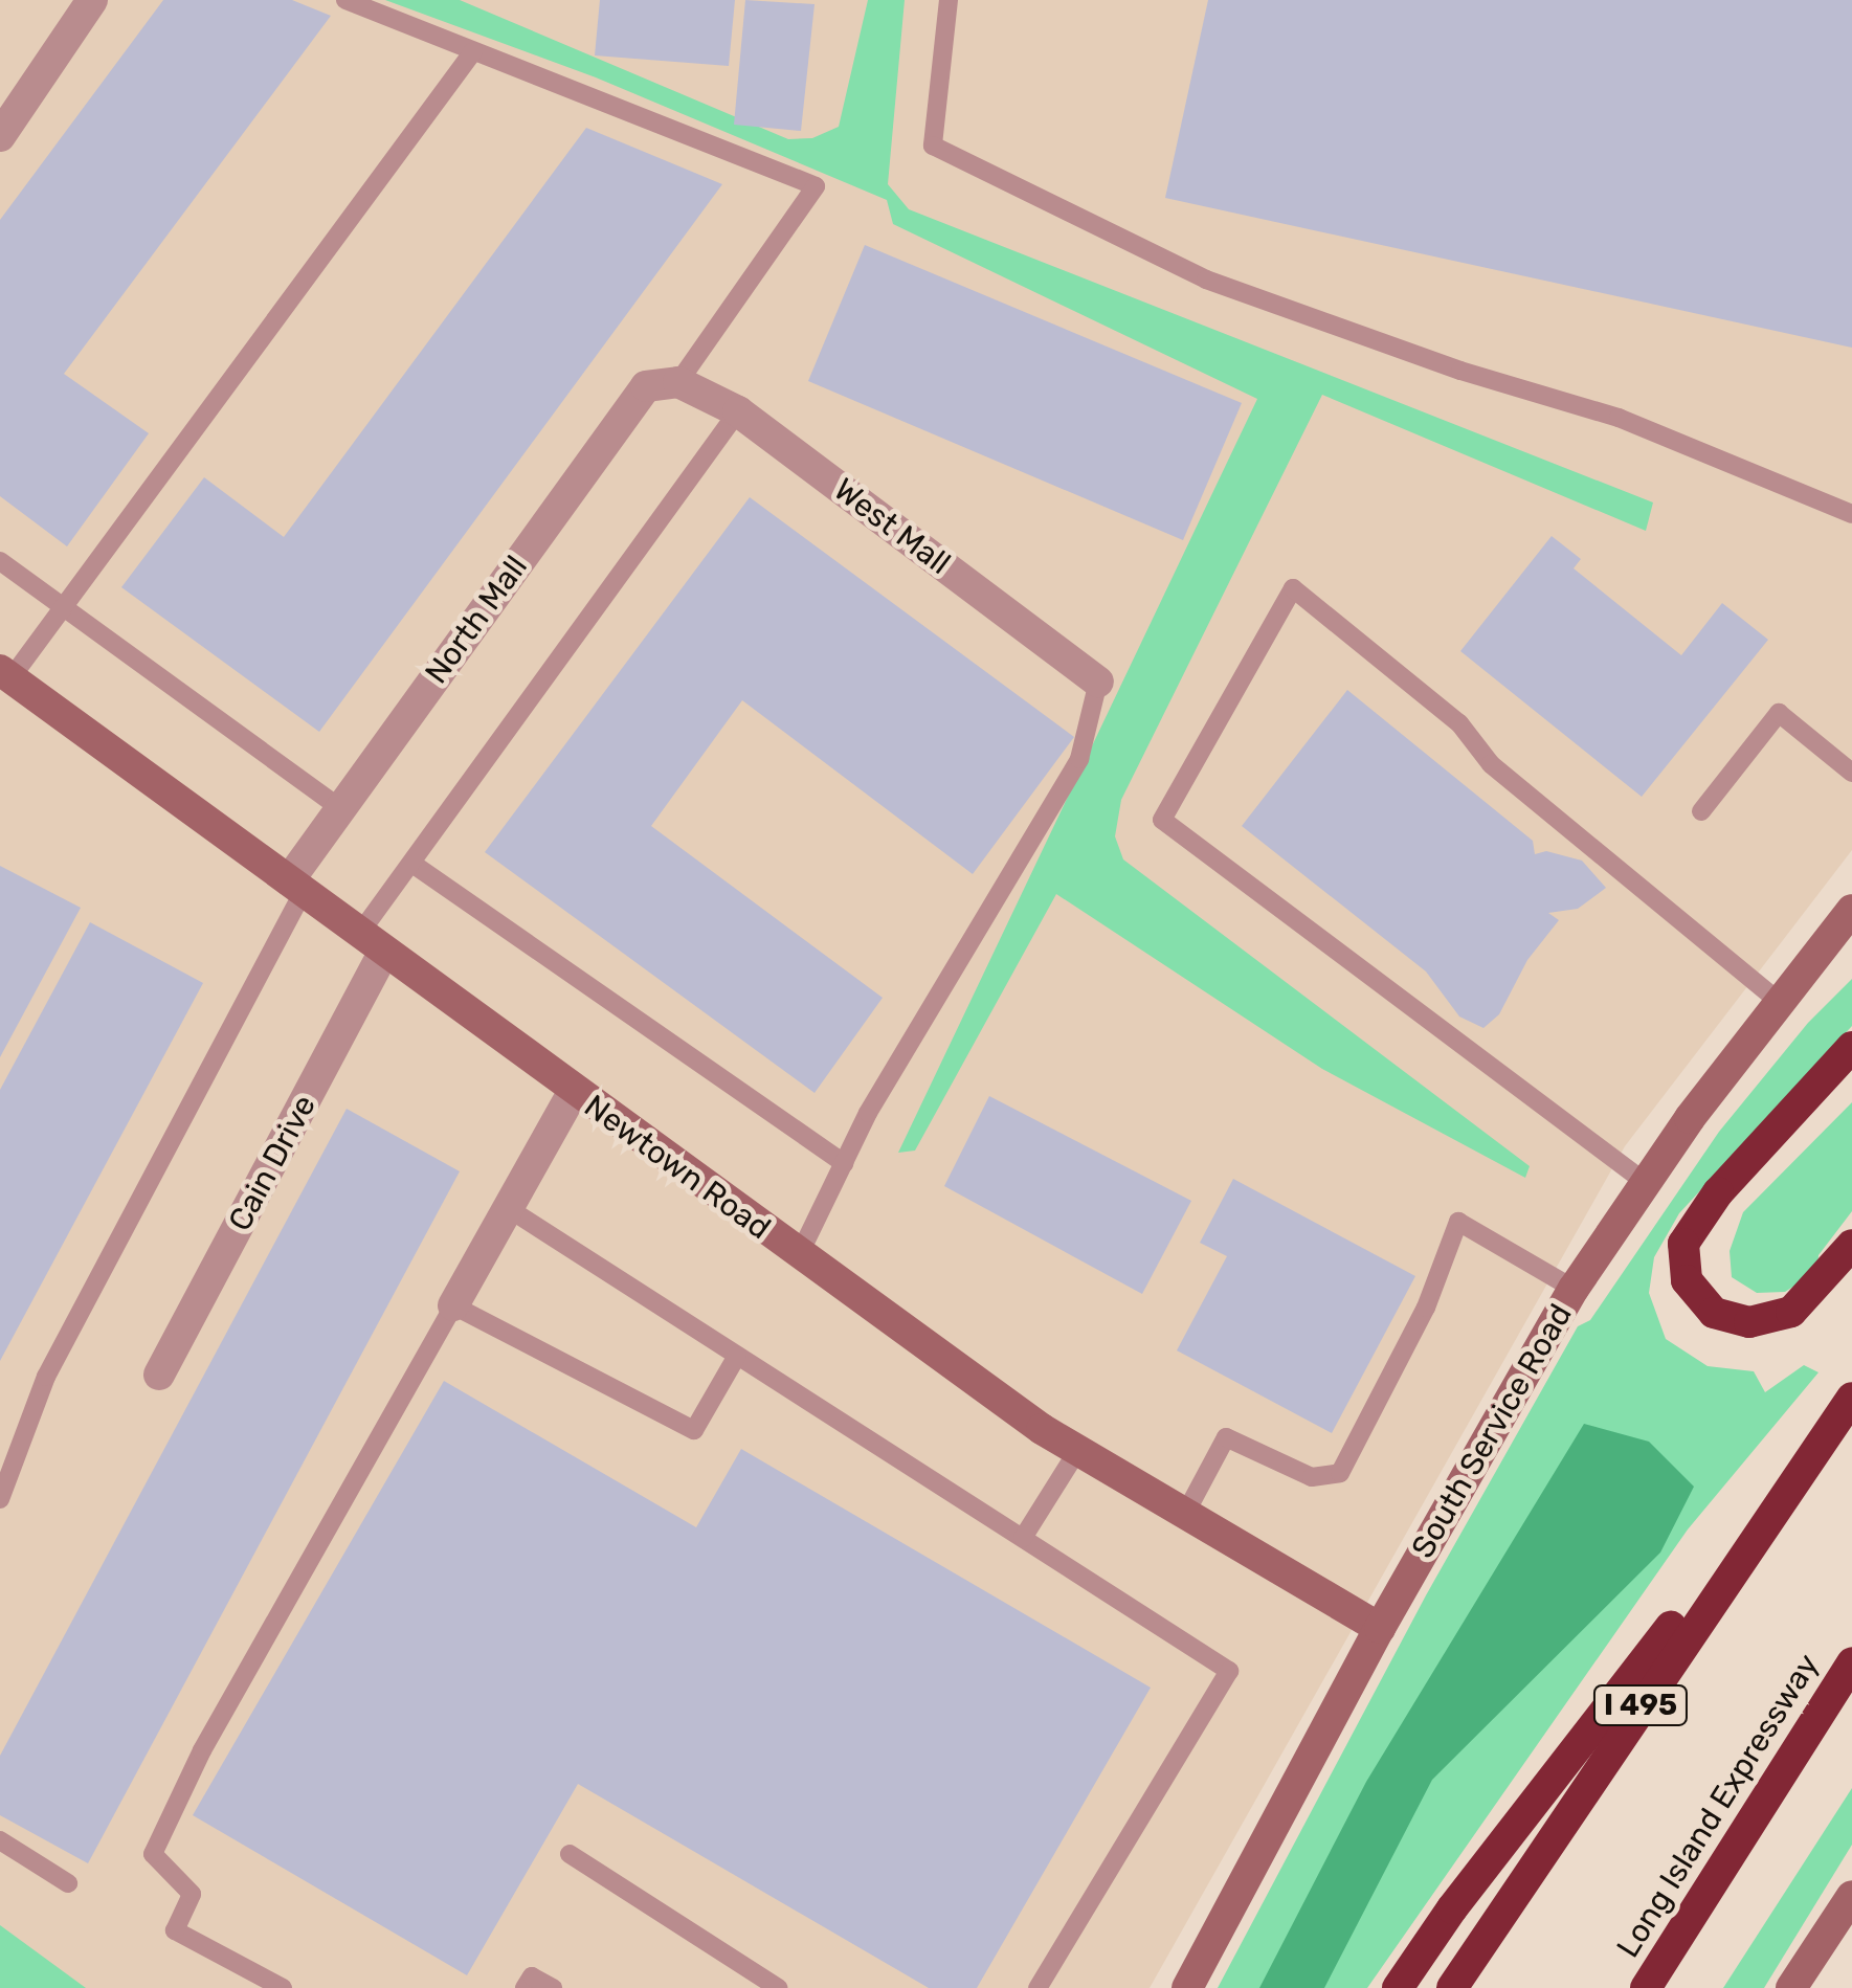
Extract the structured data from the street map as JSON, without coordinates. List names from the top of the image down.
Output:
{
  "streets": {
    "highway": ["I 495", "Long Island Expressway"],
    "street": [
      "West Mall",
      "North Mall",
      "Cain Drive",
      "Newtown Road",
      "South Service Road"
    ]
  },
  "crossings": [
    ["West Mall", "North Mall"],
    ["North Mall", "Newtown Road"],
    ["Cain Drive", "Newtown Road"],
    ["Newtown Road", "South Service Road"]
  ]
}
